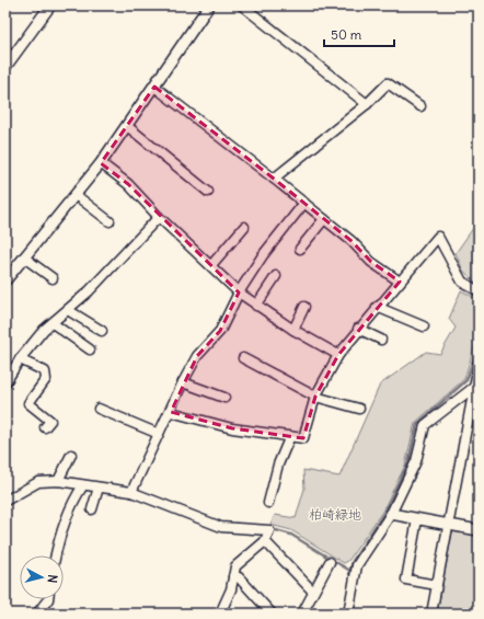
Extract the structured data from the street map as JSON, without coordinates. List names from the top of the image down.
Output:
{
  "parks": ["柏崎緑地"],
  "scale_bar": "50 m",
  "north": "right"
}
